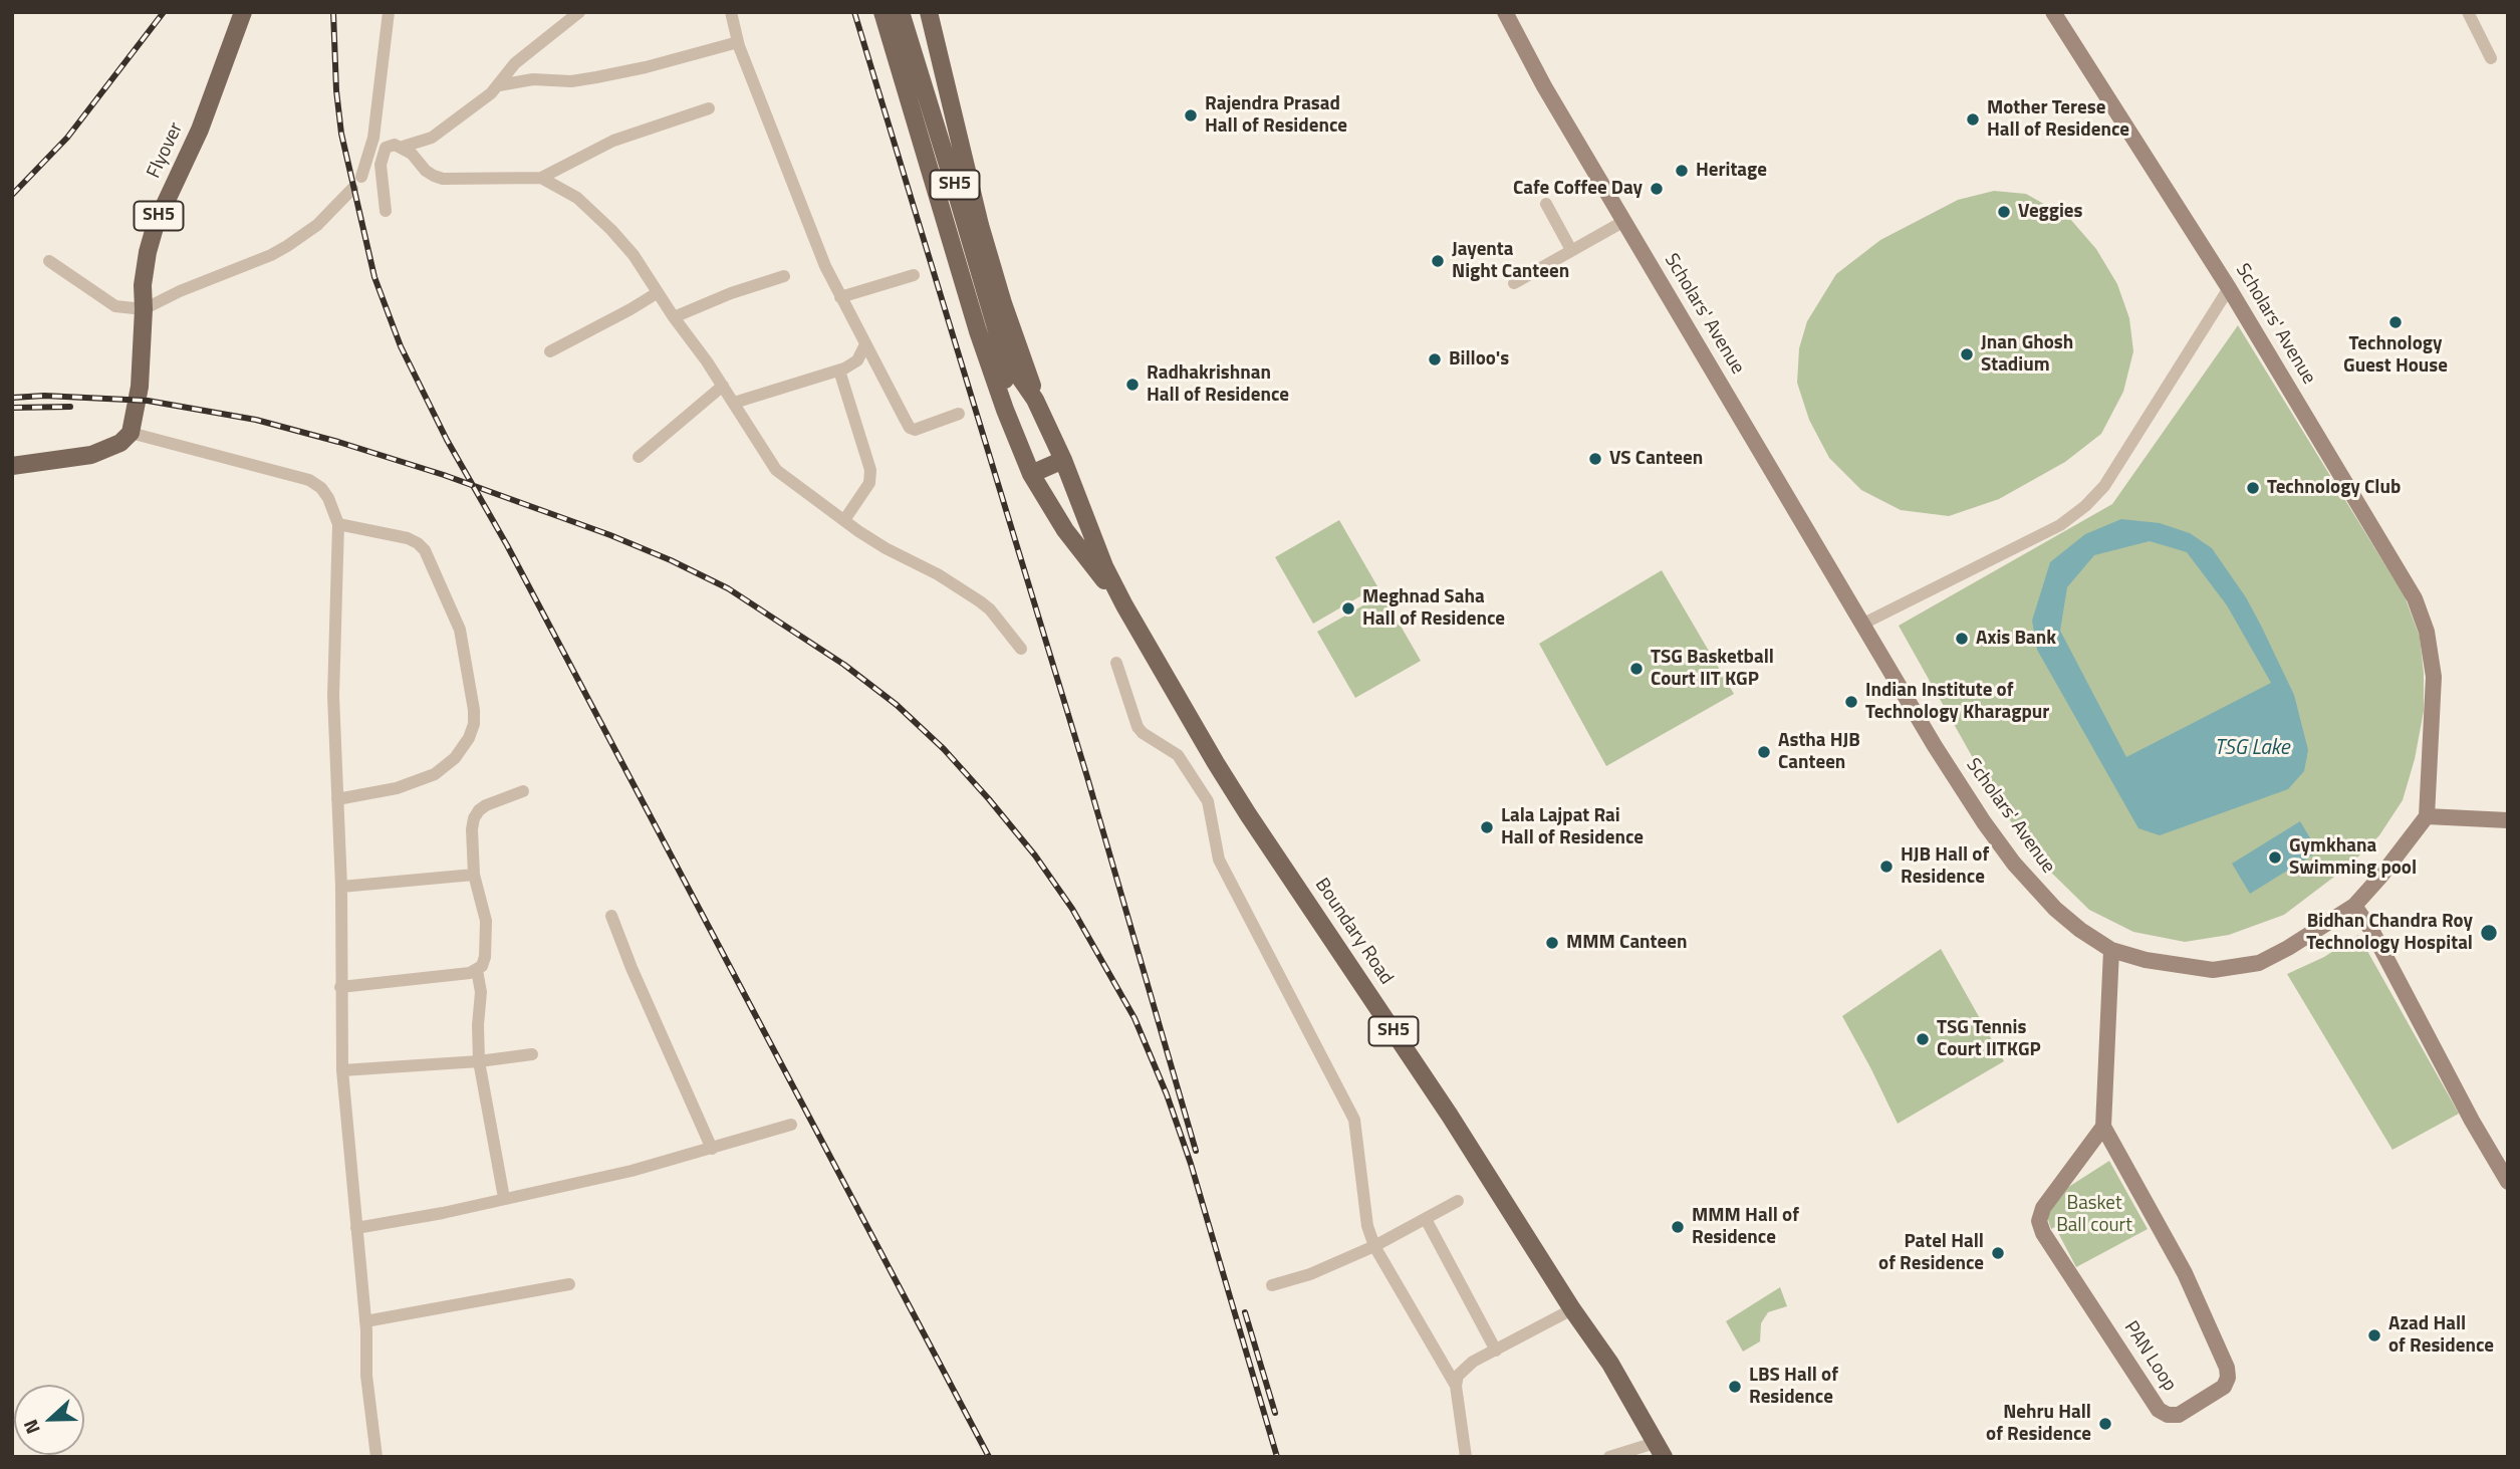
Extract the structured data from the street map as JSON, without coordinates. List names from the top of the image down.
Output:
{
  "streets": {
    "main road": ["Flyover", "SH5", "Boundary Road"],
    "street": ["Scholars' Avenue", "PAN Loop"]
  },
  "crossings": [
    ["Flyover", "SH5"],
    ["SH5", "Boundary Road"]
  ],
  "water": ["TSG Lake"],
  "parks": ["Basket Ball court"],
  "places": [
    "Rajendra Prasad Hall of Residence",
    "Mother Terese Hall of Residence",
    "Heritage",
    "Cafe Coffee Day",
    "Veggies",
    "Jayenta Night Canteen",
    "Technology Guest House",
    "Jnan Ghosh Stadium",
    "Billoo's",
    "Radhakrishnan Hall of Residence",
    "VS Canteen",
    "Technology Club",
    "Meghnad Saha Hall of Residence",
    "Axis Bank",
    "TSG Basketball Court IIT KGP",
    "Indian Institute of Technology Kharagpur",
    "Astha HJB Canteen",
    "Lala Lajpat Rai Hall of Residence",
    "Gymkhana Swimming pool",
    "HJB Hall of Residence",
    "Bidhan Chandra Roy Technology Hospital",
    "MMM Canteen",
    "TSG Tennis Court IITKGP",
    "MMM Hall of Residence",
    "Patel Hall of Residence",
    "Azad Hall of Residence",
    "LBS Hall of Residence",
    "Nehru Hall of Residence"
  ],
  "north": "left"
}
